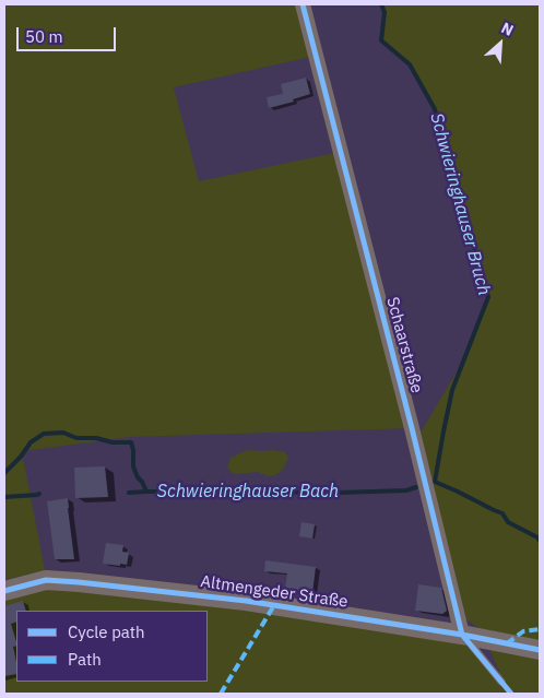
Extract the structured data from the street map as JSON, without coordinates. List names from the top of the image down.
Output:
{
  "streets": {
    "street": ["Schaarstraße", "Altmengeder Straße"]
  },
  "crossings": [
    ["Schaarstraße", "Altmengeder Straße"]
  ],
  "water": ["Schwieringhauser Bruch", "Schwieringhauser Bach"],
  "legend": ["Cycle path", "Path"],
  "scale_bar": "50 m",
  "north": "top right"
}
